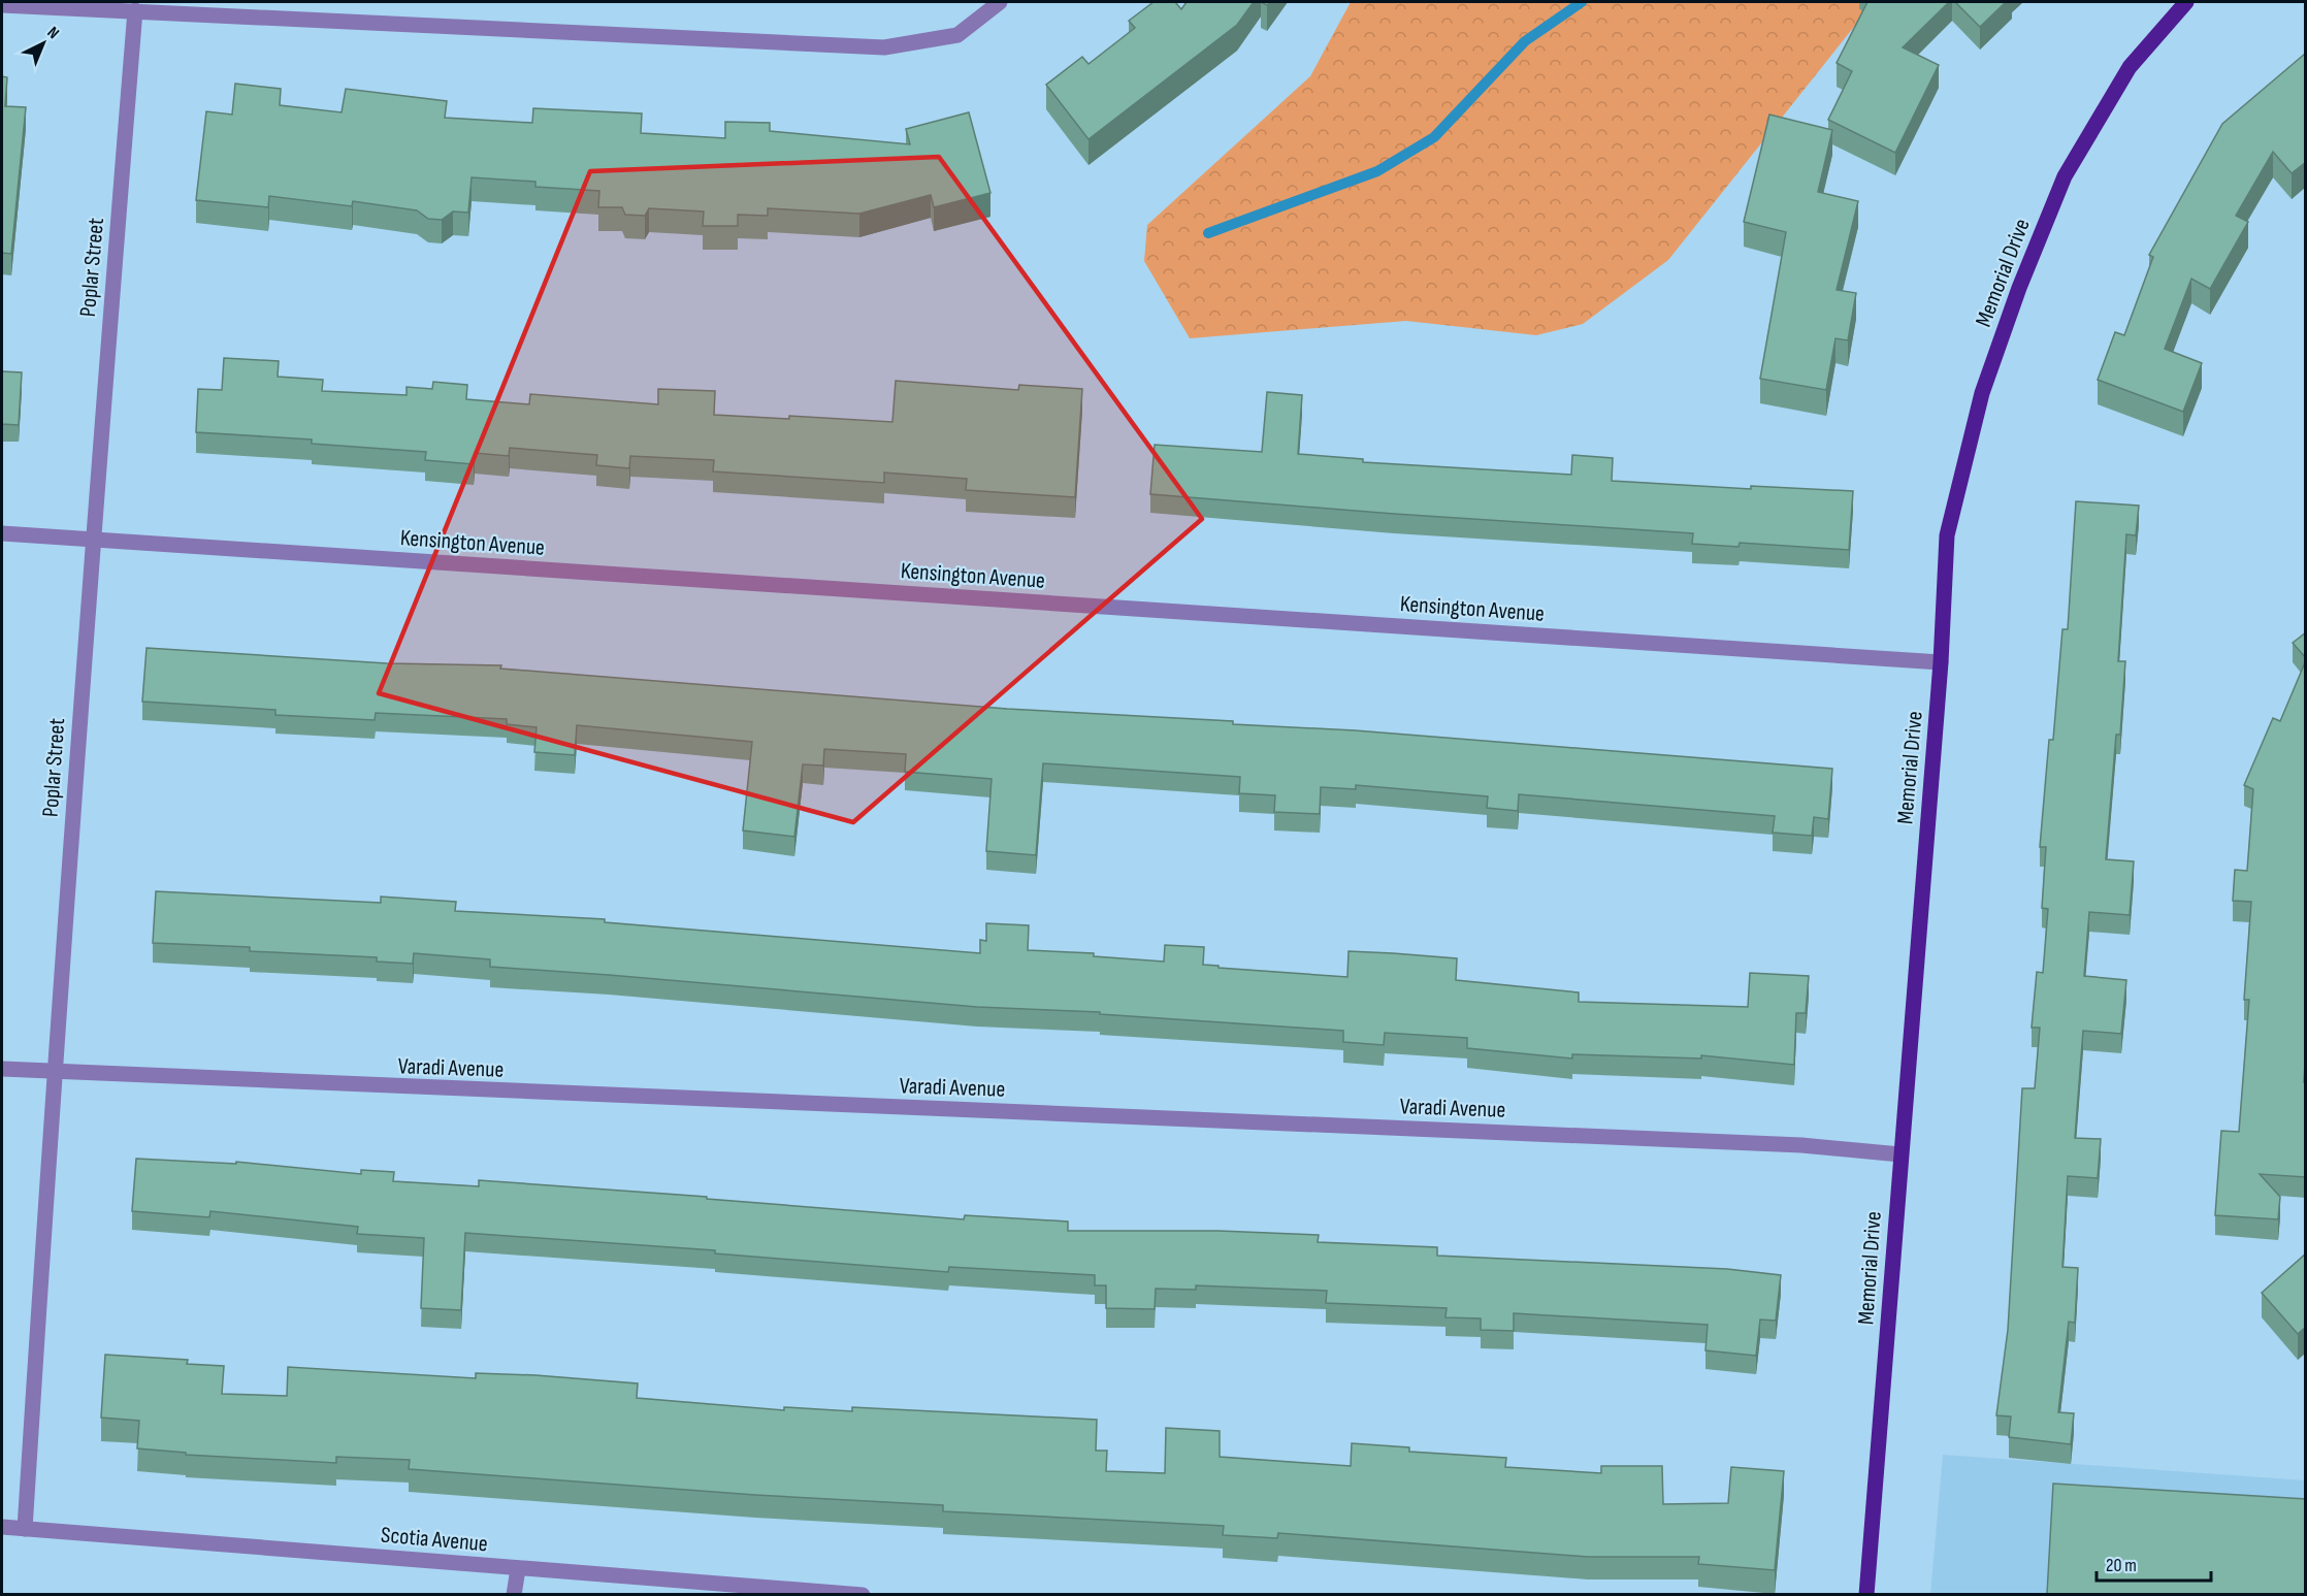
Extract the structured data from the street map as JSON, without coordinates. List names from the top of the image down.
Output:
{
  "streets": {
    "main road": ["Memorial Drive"],
    "street": [
      "Poplar Street",
      "Kensington Avenue",
      "Varadi Avenue",
      "Scotia Avenue"
    ]
  },
  "crossings": [
    ["Poplar Street", "Kensington Avenue"],
    ["Poplar Street", "Varadi Avenue"],
    ["Poplar Street", "Scotia Avenue"],
    ["Memorial Drive", "Kensington Avenue"],
    ["Memorial Drive", "Varadi Avenue"]
  ],
  "scale_bar": "20 m",
  "north": "top right"
}
